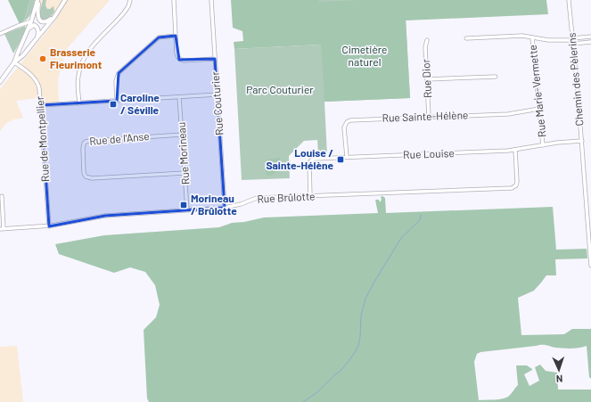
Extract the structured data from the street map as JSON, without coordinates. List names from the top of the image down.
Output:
{
  "streets": {
    "street": [
      "Rue Dior",
      "Chemin des Pèlerins",
      "Rue Marie-Vermette",
      "Rue Couturier",
      "Rue Sainte-Hélène",
      "Rue de Montpellier",
      "Rue de l'Anse",
      "Rue Morineau",
      "Rue Louise",
      "Rue Brûlotte"
    ]
  },
  "crossings": [
    ["Rue Dior", "Rue Sainte-Hélène"],
    ["Chemin des Pèlerins", "Rue Louise"],
    ["Rue Marie-Vermette", "Rue Sainte-Hélène"],
    ["Rue Marie-Vermette", "Rue Louise"],
    ["Rue Couturier", "Rue Brûlotte"],
    ["Rue Sainte-Hélène", "Rue Louise"],
    ["Rue de Montpellier", "Rue Brûlotte"],
    ["Rue de l'Anse", "Rue Morineau"],
    ["Rue Morineau", "Rue Brûlotte"],
    ["Rue Louise", "Rue Brûlotte"]
  ],
  "parks": ["Cimetière naturel", "Parc Couturier"],
  "places": {
    "other": ["Brasserie Fleurimont"],
    "transit": ["Caroline / Séville", "Louise / Sainte-Hélène", "Morineau / Brûlotte"]
  },
  "north": "bottom"
}
